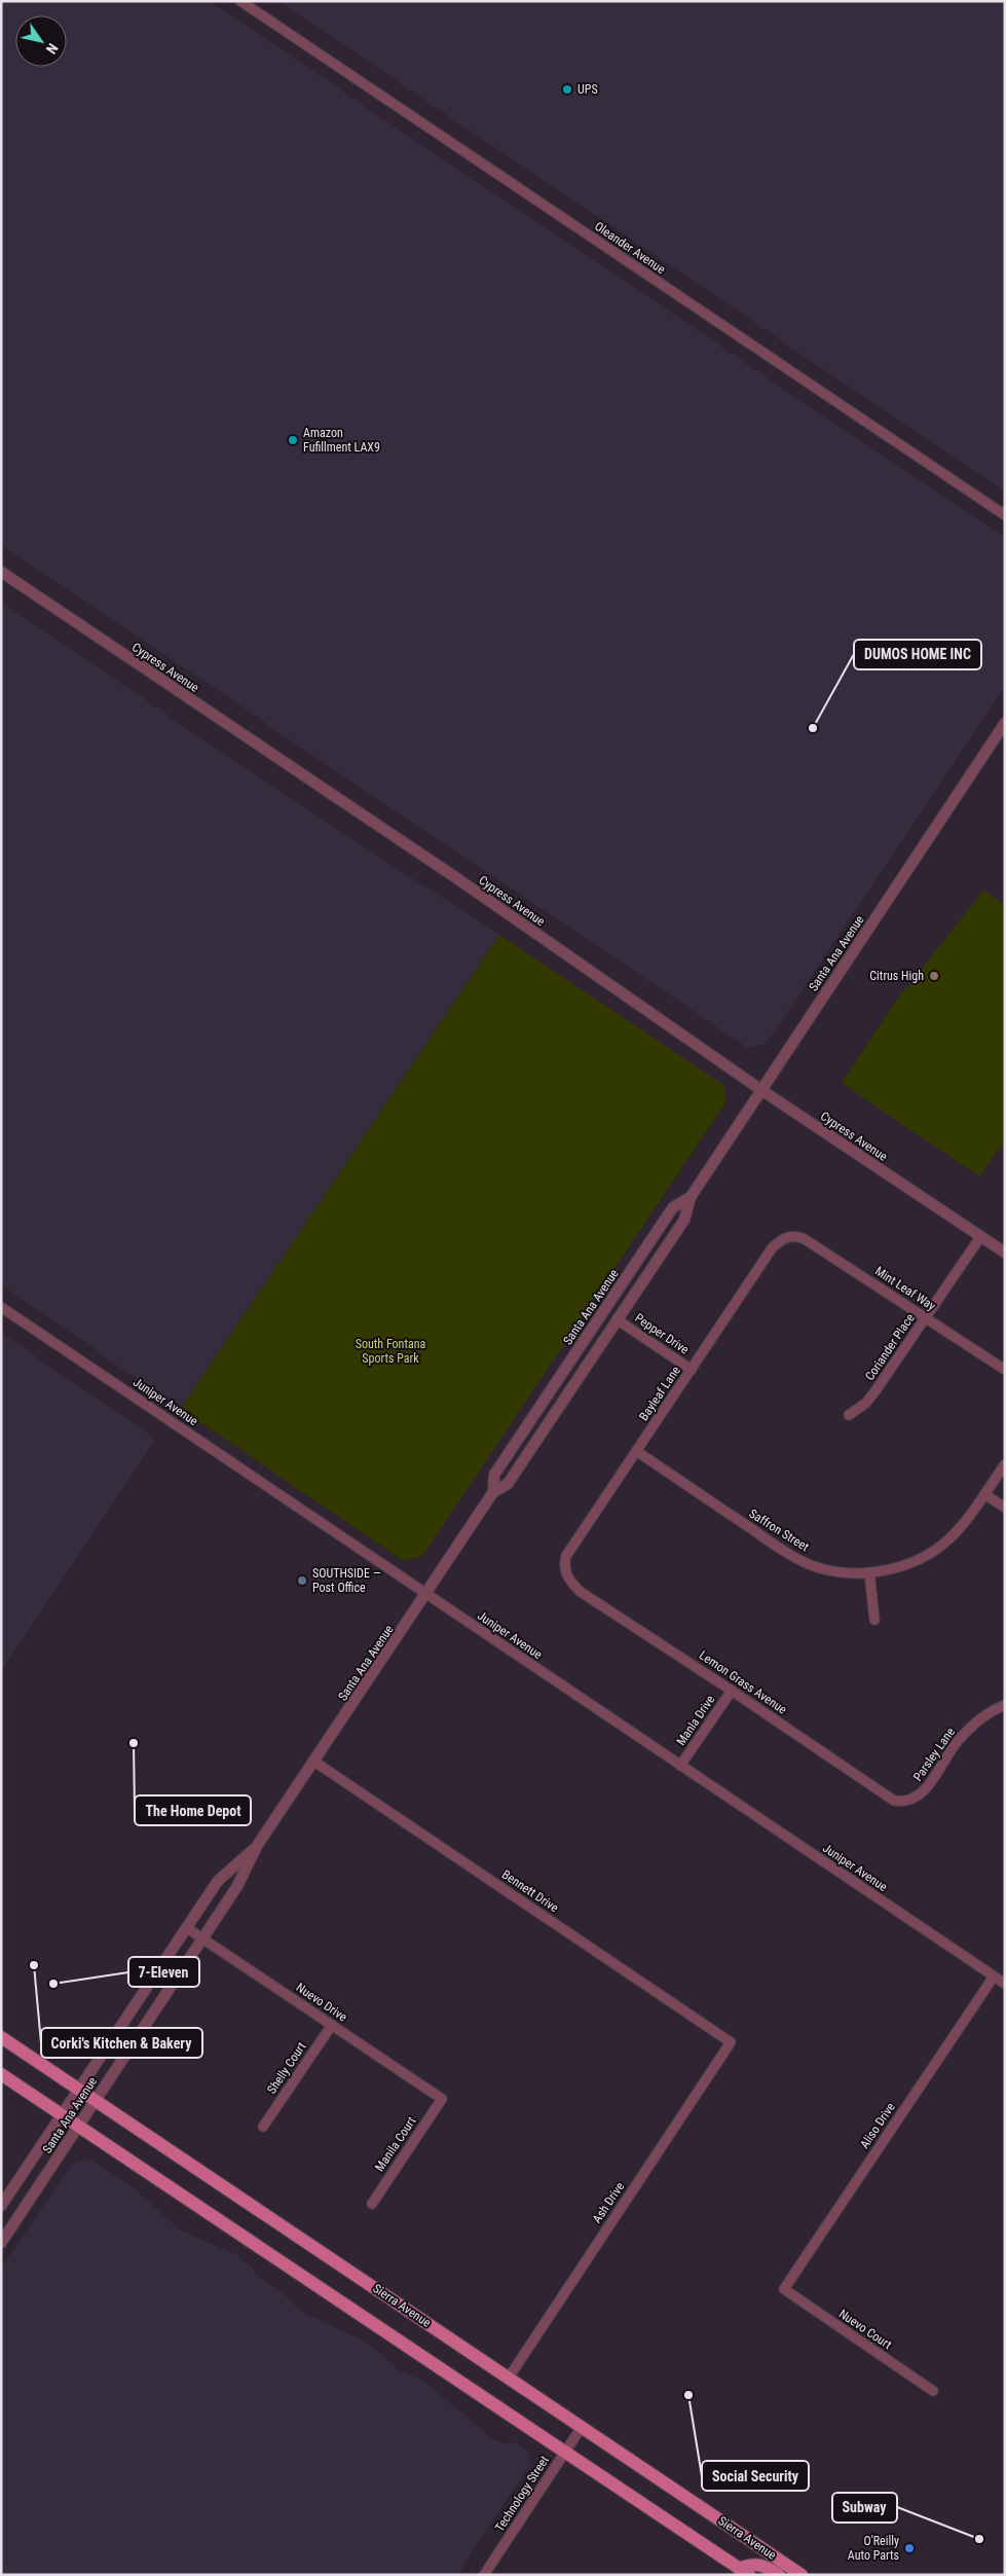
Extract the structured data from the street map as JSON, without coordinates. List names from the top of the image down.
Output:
{
  "streets": {
    "main road": ["Sierra Avenue"],
    "street": [
      "Oleander Avenue",
      "Cypress Avenue",
      "Santa Ana Avenue",
      "Mint Leaf Way",
      "Pepper Drive",
      "Coriander Place",
      "Bayleaf Lane",
      "Juniper Avenue",
      "Saffron Street",
      "Lemon Grass Avenue",
      "Manla Drive",
      "Parsley Lane",
      "Bennett Drive",
      "Nuevo Drive",
      "Shelly Court",
      "Aliso Drive",
      "Manila Court",
      "Ash Drive",
      "Nuevo Court",
      "Technology Street"
    ]
  },
  "crossings": [
    ["Cypress Avenue", "Santa Ana Avenue"],
    ["Cypress Avenue", "Coriander Place"],
    ["Santa Ana Avenue", "Pepper Drive"],
    ["Santa Ana Avenue", "Juniper Avenue"],
    ["Santa Ana Avenue", "Bennett Drive"],
    ["Santa Ana Avenue", "Nuevo Drive"],
    ["Santa Ana Avenue", "Sierra Avenue"],
    ["Mint Leaf Way", "Coriander Place"],
    ["Mint Leaf Way", "Bayleaf Lane"],
    ["Pepper Drive", "Bayleaf Lane"],
    ["Bayleaf Lane", "Saffron Street"],
    ["Bayleaf Lane", "Lemon Grass Avenue"],
    ["Juniper Avenue", "Manla Drive"],
    ["Juniper Avenue", "Aliso Drive"],
    ["Lemon Grass Avenue", "Manla Drive"],
    ["Lemon Grass Avenue", "Parsley Lane"],
    ["Bennett Drive", "Ash Drive"],
    ["Nuevo Drive", "Shelly Court"],
    ["Nuevo Drive", "Manila Court"],
    ["Aliso Drive", "Nuevo Court"],
    ["Ash Drive", "Sierra Avenue"],
    ["Sierra Avenue", "Technology Street"]
  ],
  "parks": ["South Fontana Sports Park"],
  "places": [
    "UPS",
    "Amazon Fufillment LAX9",
    "DUMOS HOME INC",
    "Citrus High",
    "SOUTHSIDE — Post Office",
    "The Home Depot",
    "Corki's Kitchen & Bakery",
    "7-Eleven",
    "Social Security",
    "Subway",
    "O'Reilly Auto Parts"
  ],
  "north": "bottom right"
}
